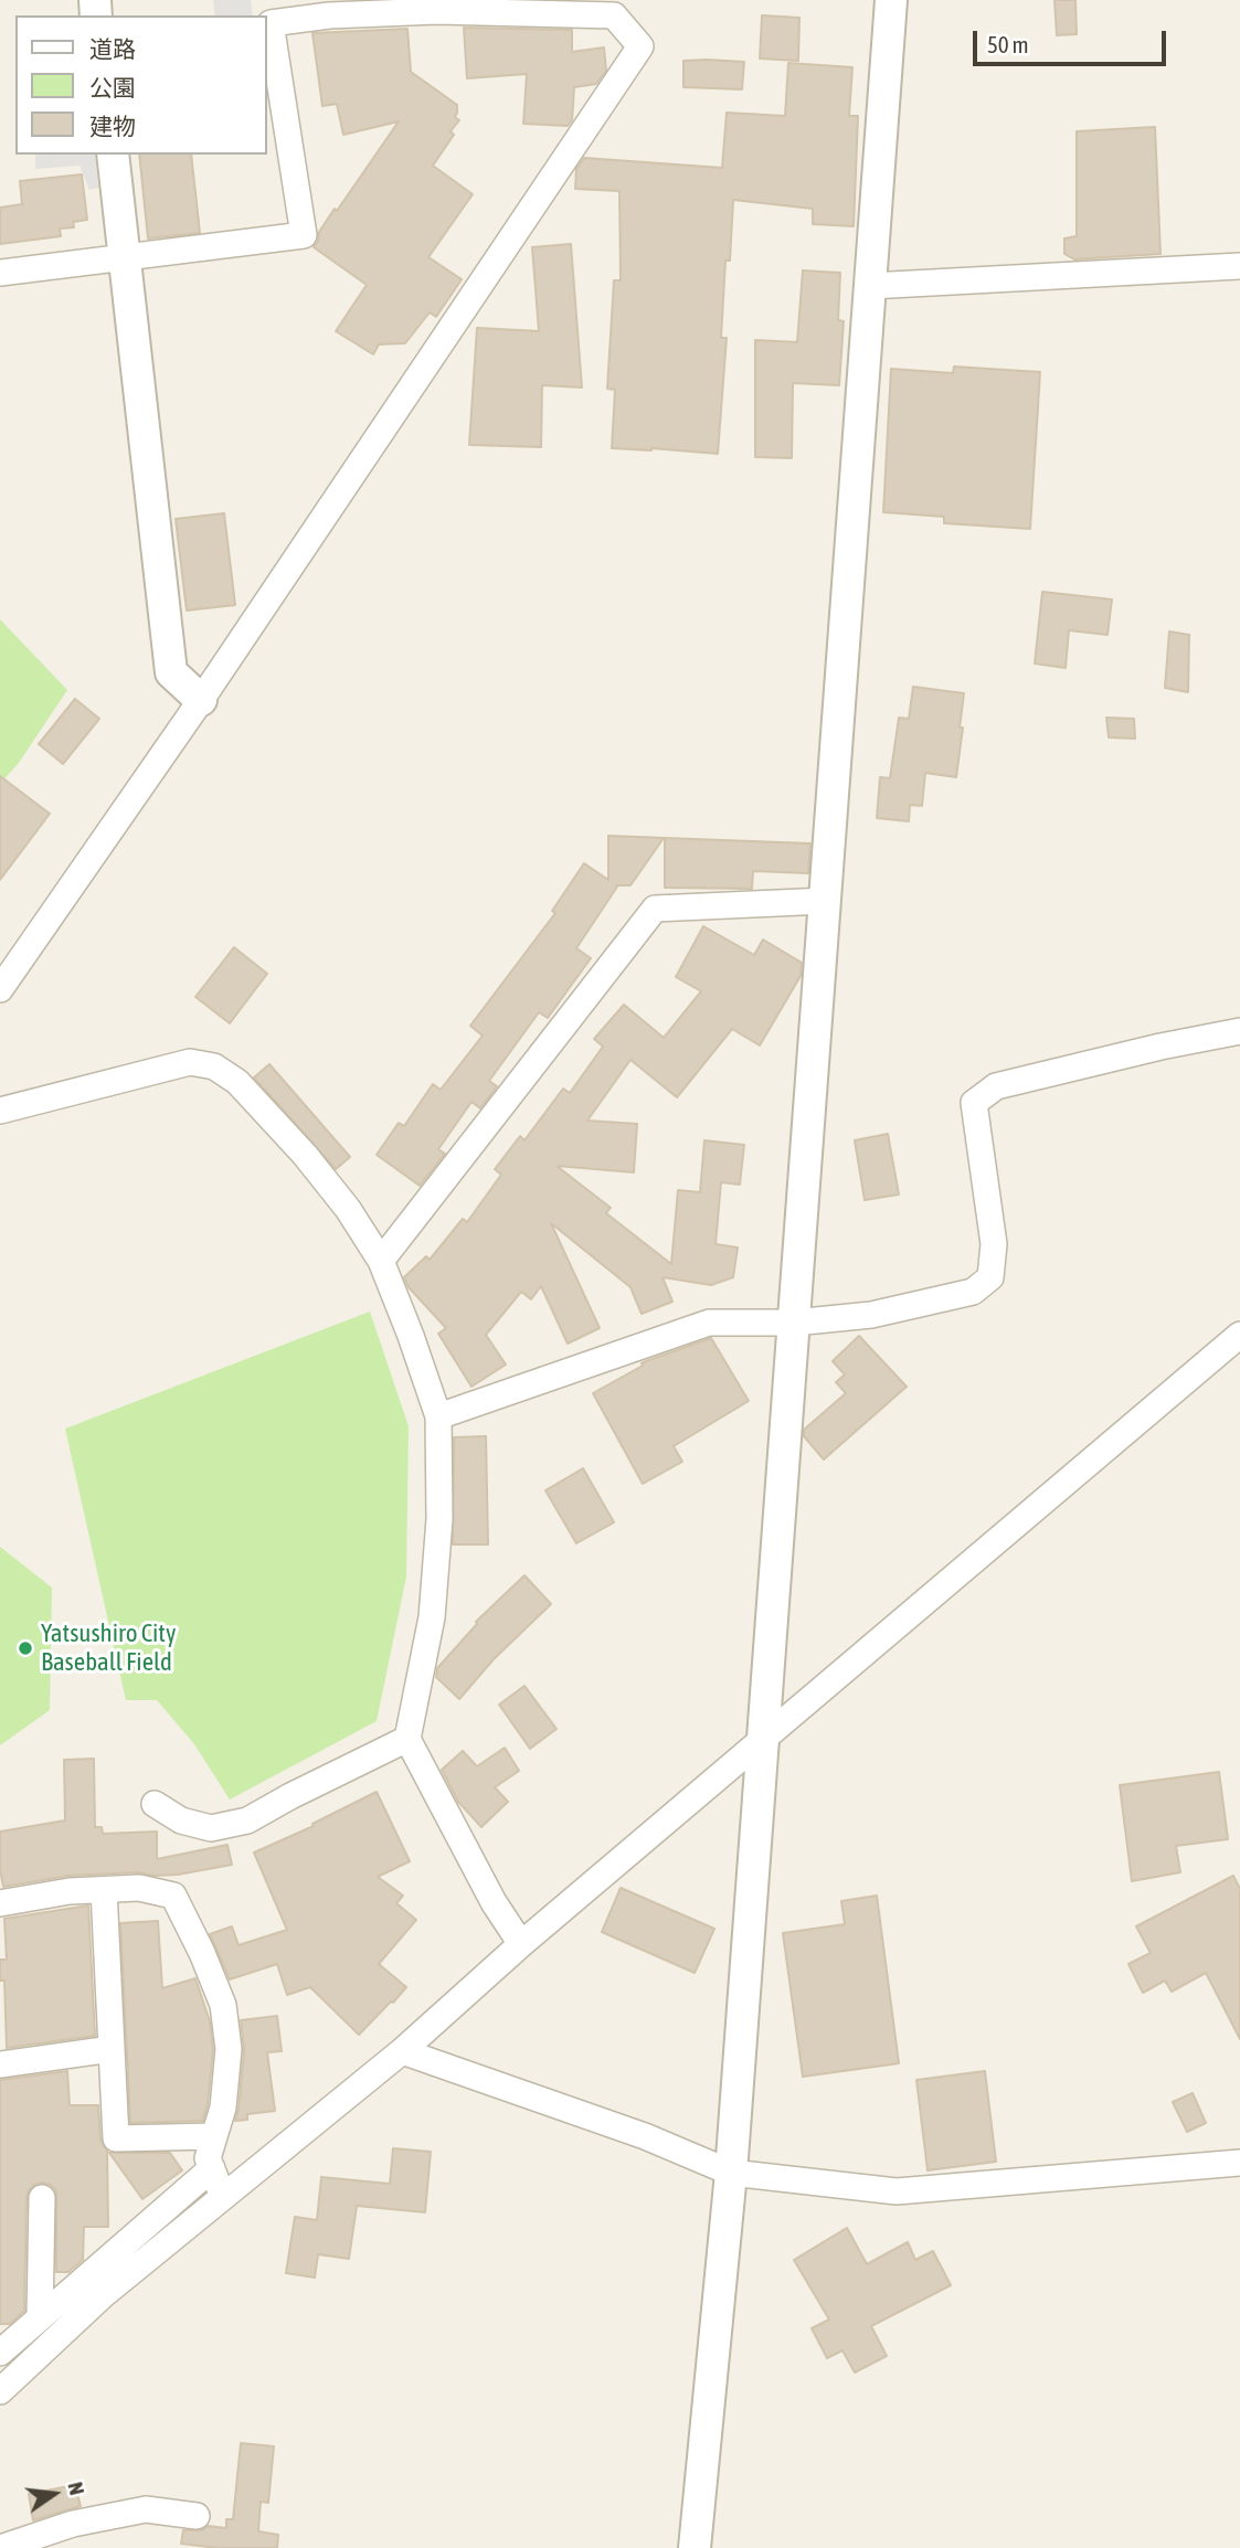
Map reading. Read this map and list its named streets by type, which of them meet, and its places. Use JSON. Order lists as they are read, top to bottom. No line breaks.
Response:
{"places":["Yatsushiro City Baseball Field"],"legend":["道路","公園","建物"],"scale_bar":"50 m","north":"right"}
